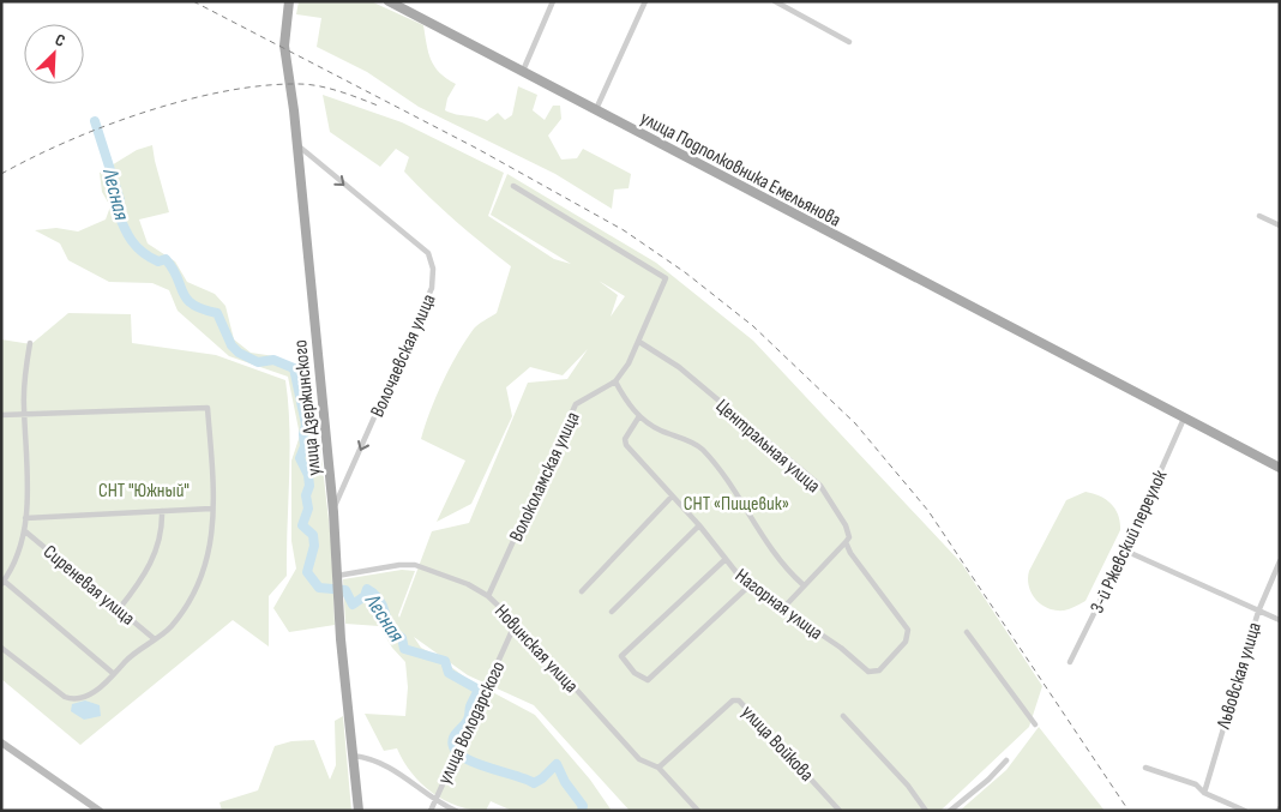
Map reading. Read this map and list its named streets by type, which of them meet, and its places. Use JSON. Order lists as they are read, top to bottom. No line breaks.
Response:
{"streets":{"main road":["улица Подполковника Емельянова","улица Дзержинского"],"street":["Волочаевская улица","Центральная улица","Волоколамская улица","3-й Ржевский переулок","Сиреневая улица","Нагорная улица","Новинская улица","Львовская улица","улица Володарского","улица Войкова"]},"crossings":[["улица Подполковника Емельянова","3-й Ржевский переулок"],["Волочаевская улица","улица Дзержинского"],["улица Дзержинского","Новинская улица"],["Центральная улица","Волоколамская улица"],["Центральная улица","Нагорная улица"],["Волоколамская улица","Новинская улица"],["Новинская улица","улица Володарского"],["Новинская улица","улица Войкова"]],"one_way":["Волочаевская улица"],"water":["Лесная"],"parks":["СНТ \"Южный\"","СНТ «Пищевик»"],"north":"top right"}
